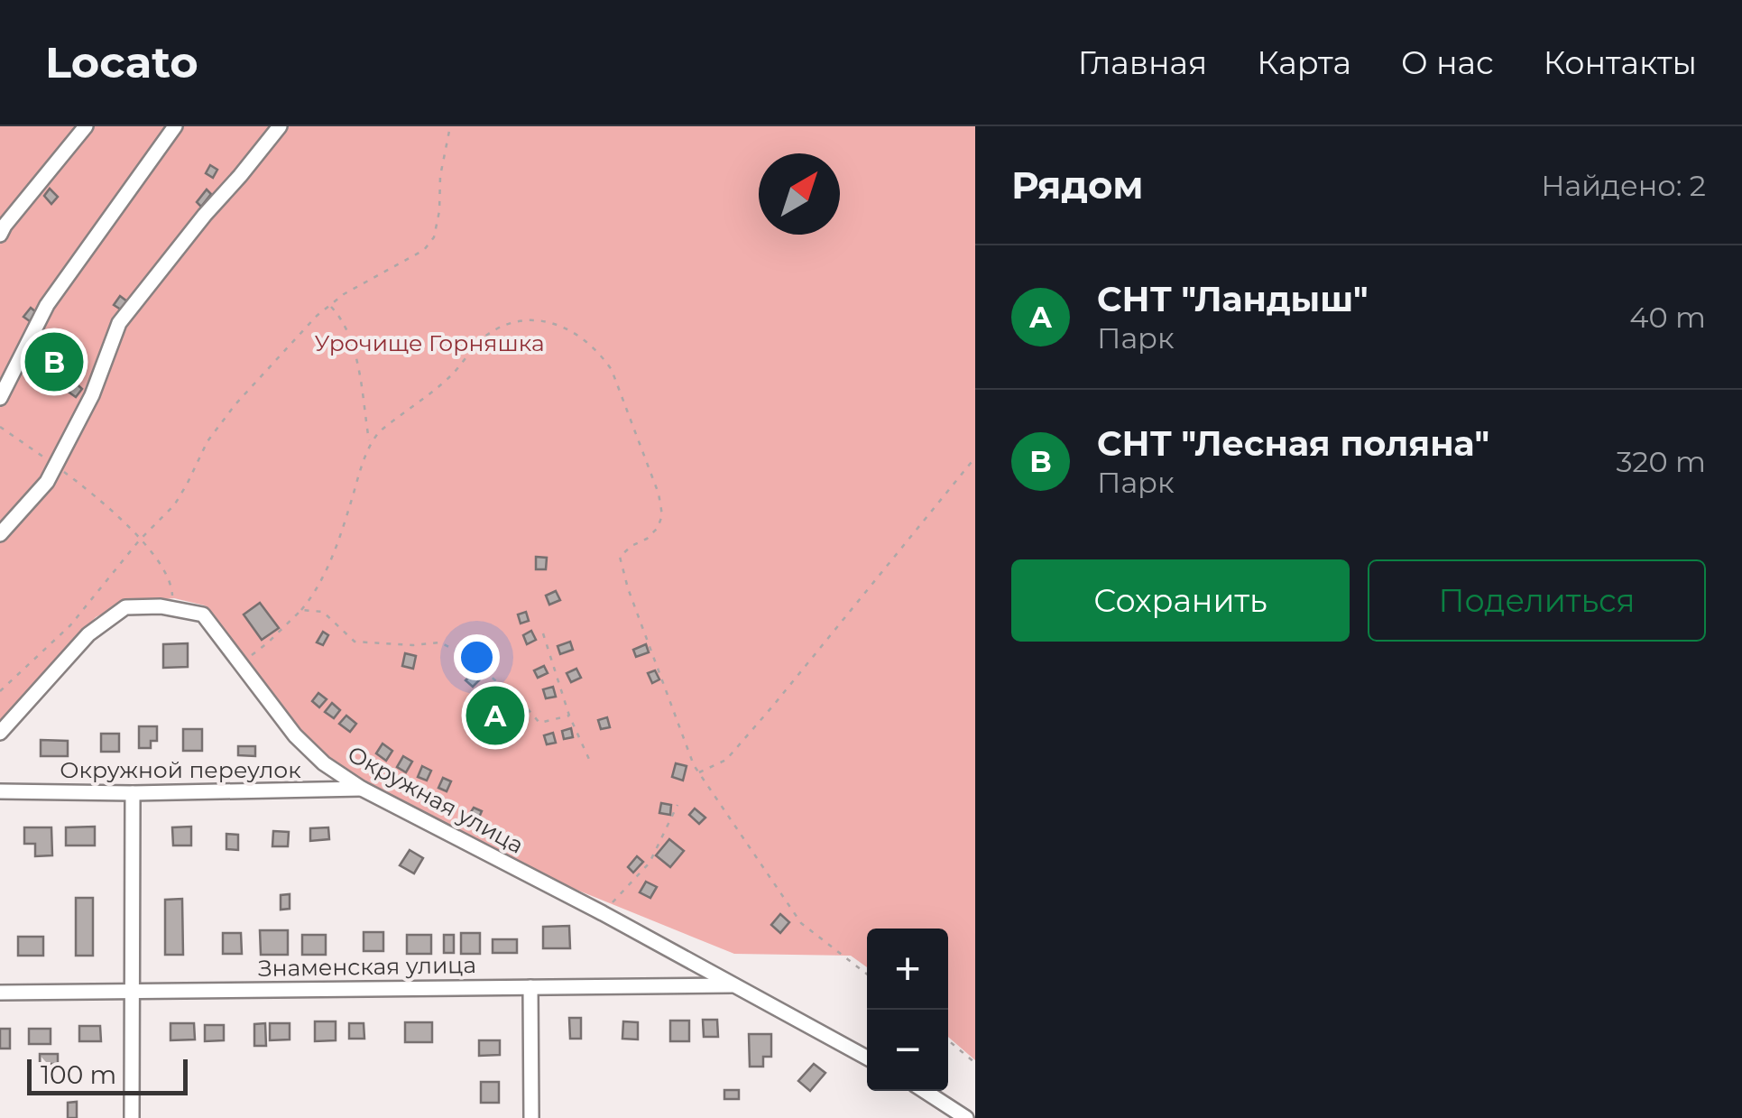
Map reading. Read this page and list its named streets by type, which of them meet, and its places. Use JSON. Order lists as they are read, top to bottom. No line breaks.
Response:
{"streets":{"street":["Окружной переулок","Окружная улица","Знаменская улица"]},"crossings":[["Окружной переулок","Окружная улица"],["Окружная улица","Знаменская улица"]],"parks":["Урочище Горняшка"],"scale_bar":"100 m","north":"top right","page":{"header":"Locato","nav":["Главная","Карта","О нас","Контакты"],"heading":["Рядом","Найдено: 2"],"list":[{"mark":"A","name":"СНТ \"Ландыш\"","note":"Парк","value":"40 m"},{"mark":"B","name":"СНТ \"Лесная поляна\"","note":"Парк","value":"320 m"}],"pins":["B","A"],"buttons":["Сохранить","Поделиться"],"map_buttons":["+","−"],"scale":"100 m"}}
